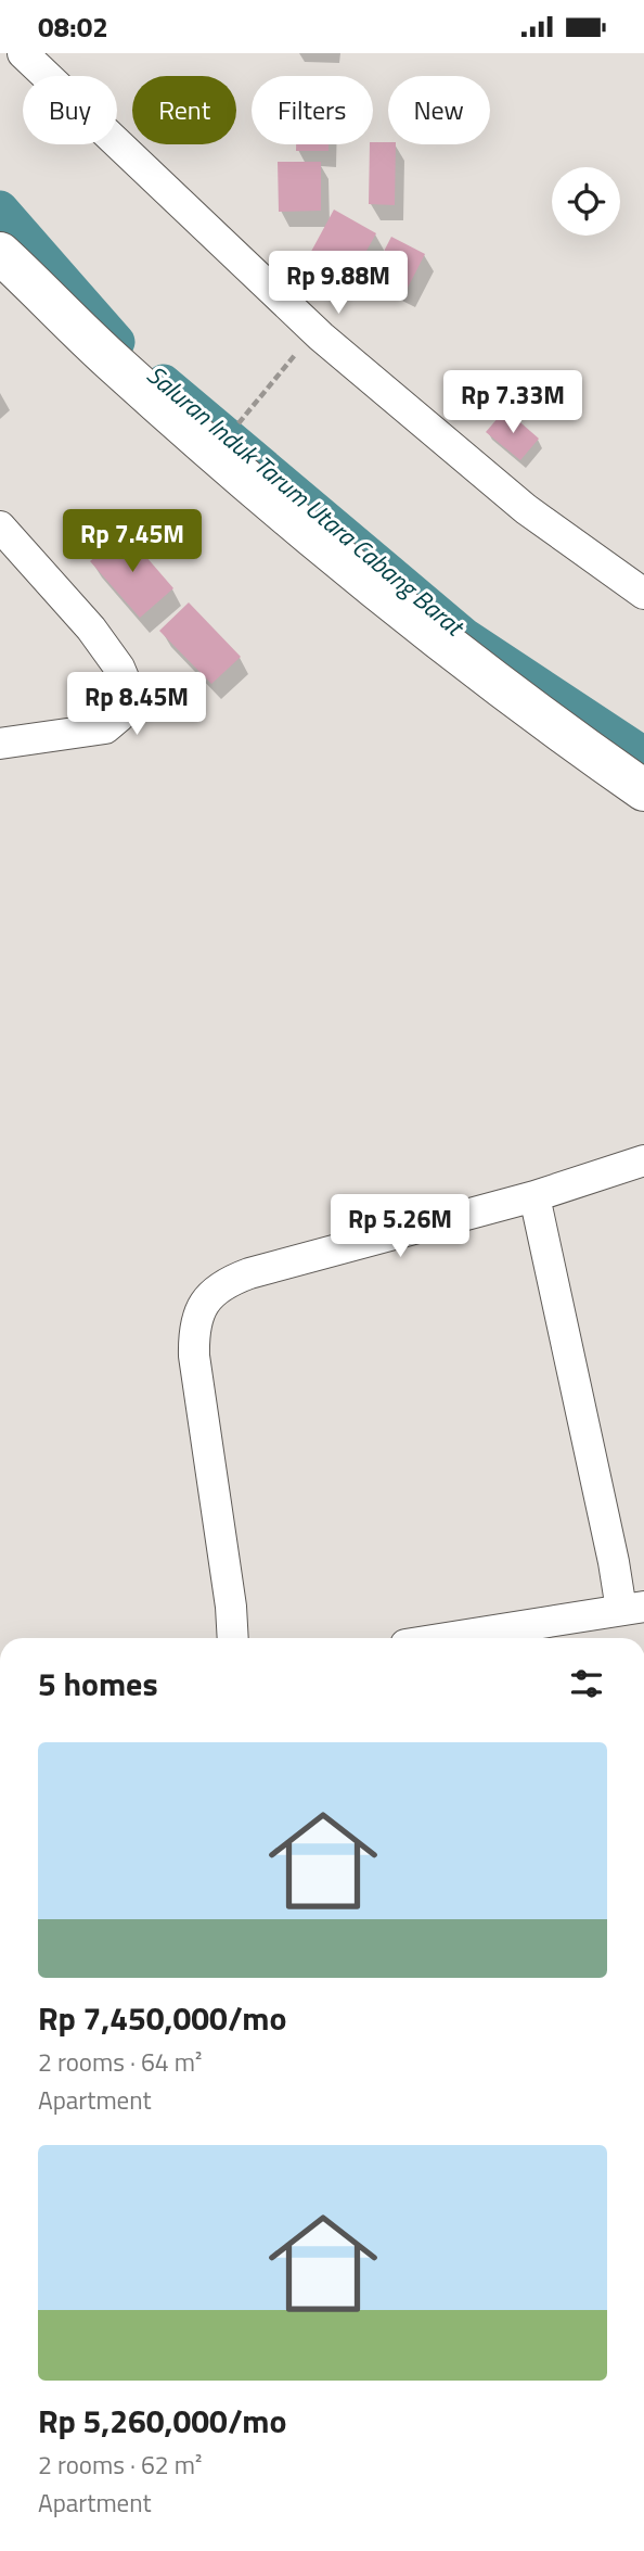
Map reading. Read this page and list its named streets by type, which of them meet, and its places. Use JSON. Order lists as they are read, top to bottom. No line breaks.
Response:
{"water":["Saluran Induk Tarum Utara Cabang Barat"],"page":{"status":"08:02","chip":["Buy","Rent","Filters","New"],"price":["Rp 9.88M","Rp 7.33M","Rp 7.45M","Rp 8.45M","Rp 5.26M"],"heading":"5 homes","list":[{"name":"Rp 7,450,000/mo","note":"2 rooms · 64 m² · Apartment"},{"name":"Rp 5,260,000/mo","note":"2 rooms · 62 m² · Apartment"}]}}
